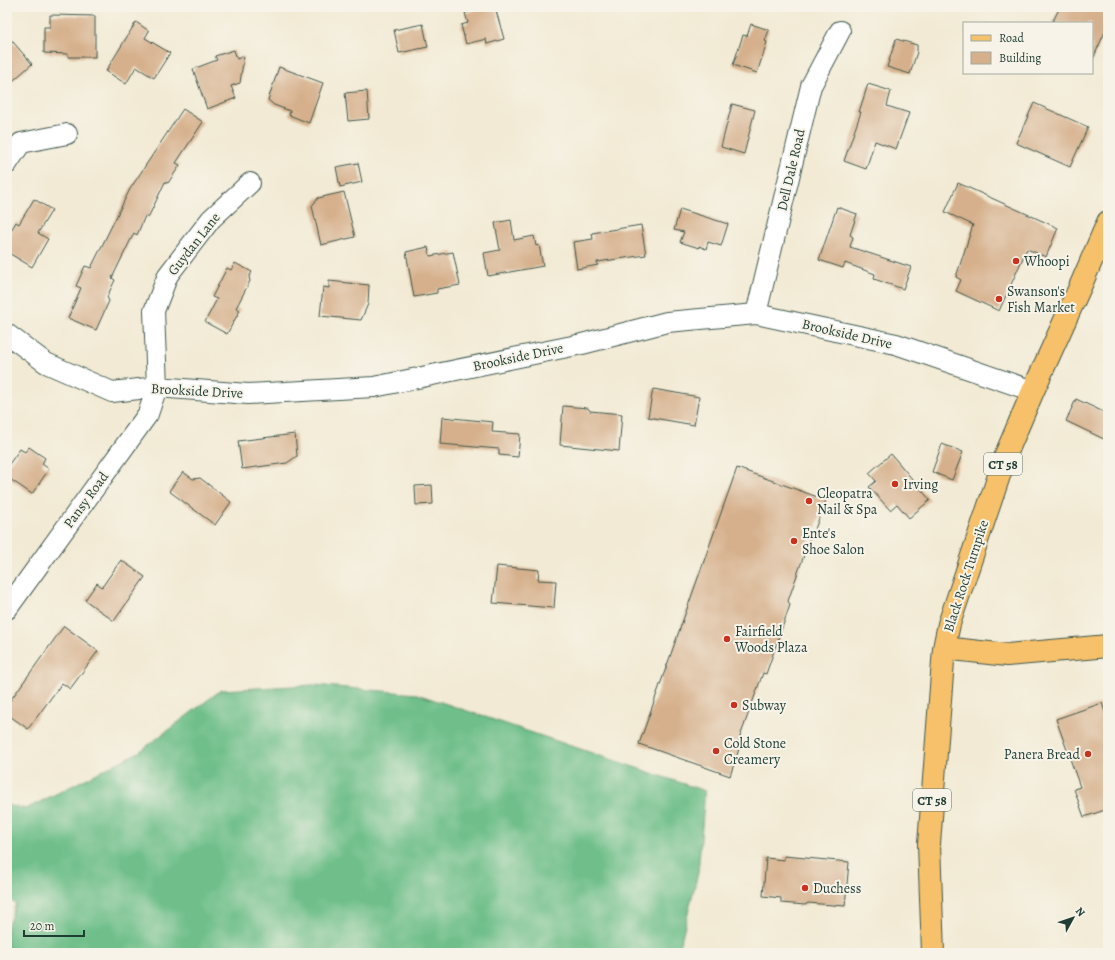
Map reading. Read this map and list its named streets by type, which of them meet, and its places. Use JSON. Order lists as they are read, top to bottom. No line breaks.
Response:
{"streets":{"main road":["CT 58","Black Rock Turnpike"],"street":["Dell Dale Road","Guydan Lane","Brookside Drive","Pansy Road"]},"crossings":[["Dell Dale Road","Brookside Drive"],["Guydan Lane","Brookside Drive"],["Guydan Lane","Pansy Road"],["Brookside Drive","Pansy Road"],["Brookside Drive","Black Rock Turnpike"]],"places":["Whoopi","Swanson's Fish Market","Irving","Cleopatra Nail & Spa","Ente's Shoe Salon","Fairfield Woods Plaza","Subway","Cold Stone Creamery","Panera Bread","Duchess"],"legend":["Road","Building"],"scale_bar":"20 m","north":"top right"}
